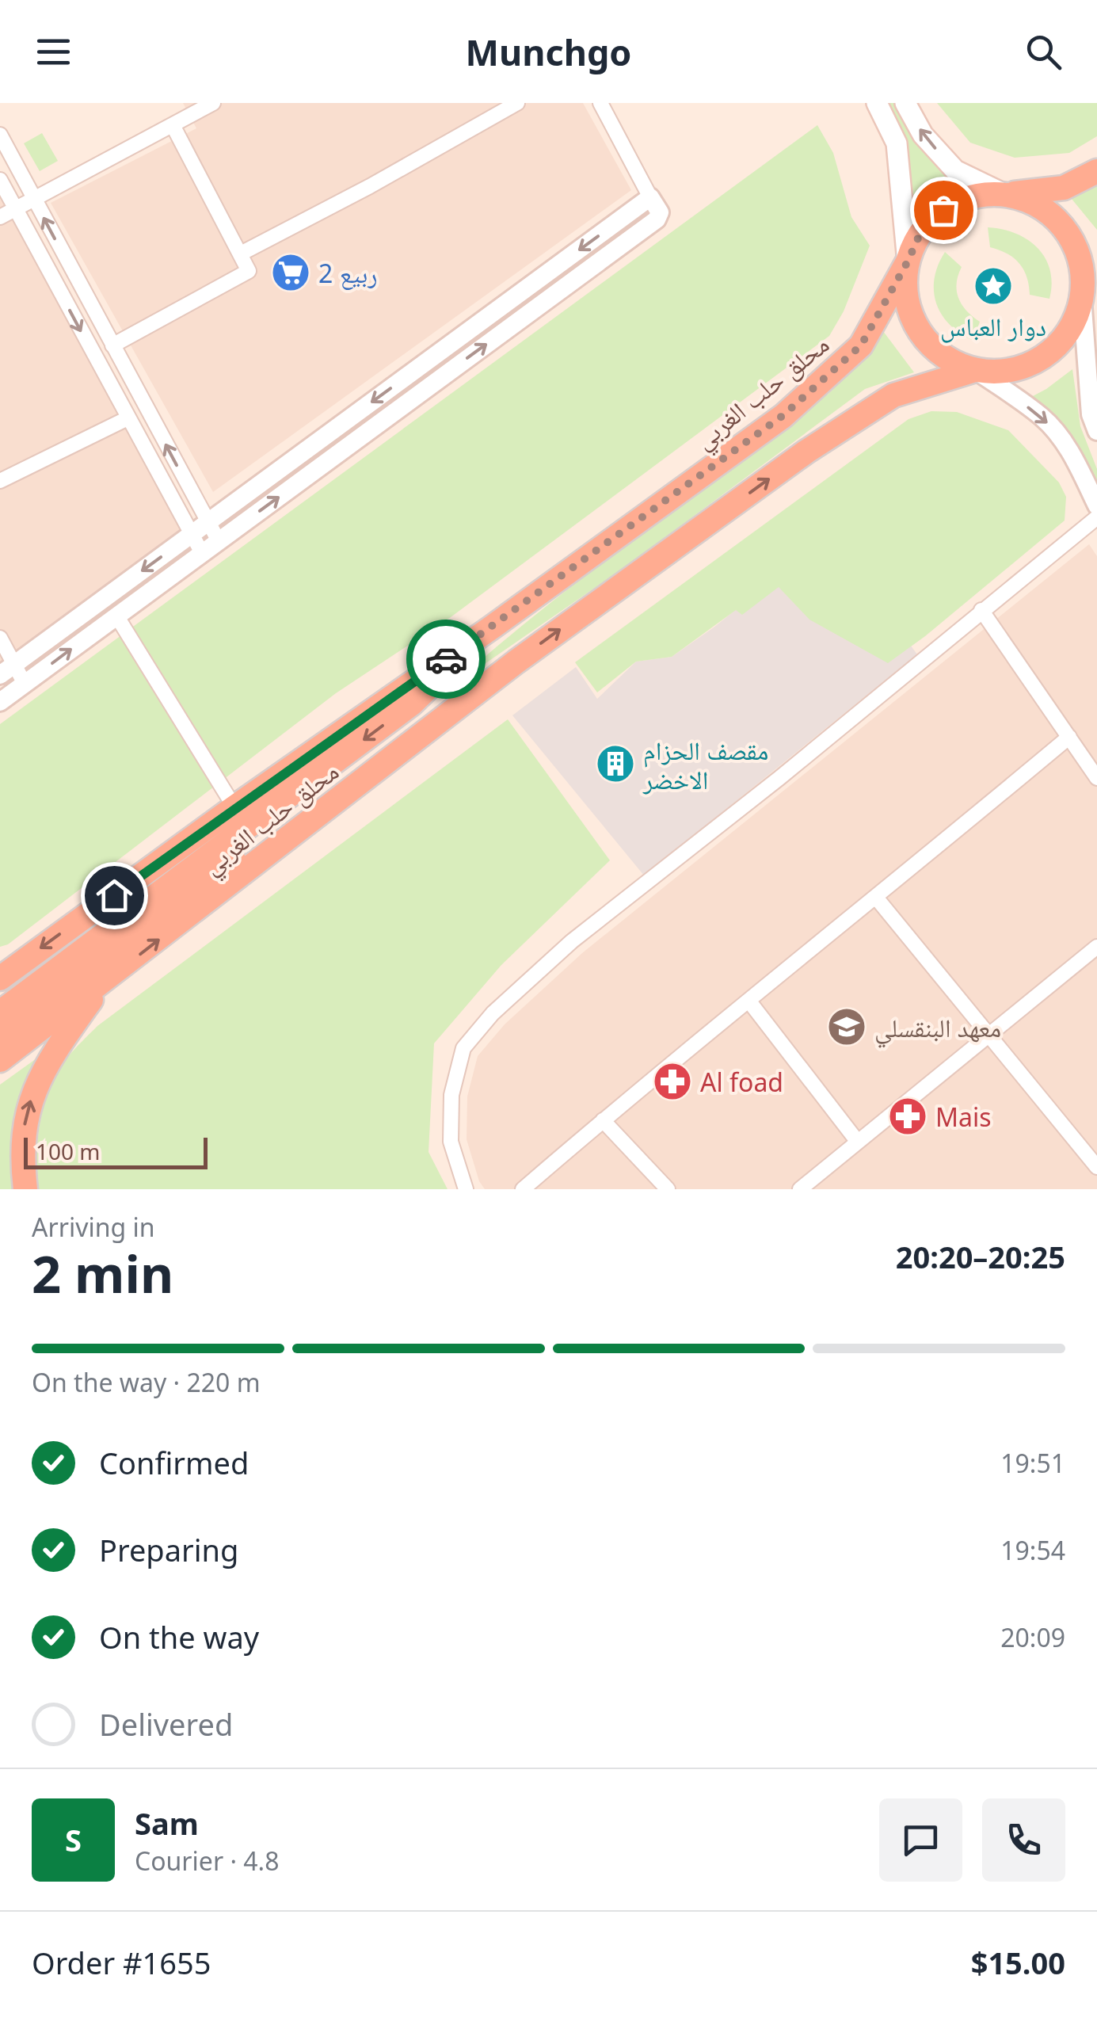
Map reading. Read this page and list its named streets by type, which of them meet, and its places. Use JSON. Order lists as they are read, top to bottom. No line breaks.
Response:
{"streets":{"highway":["محلق حلب الغربي"]},"places":{"supermarket":["ربيع 2"],"place":["دوار العباس"],"building":["مقصف الحزام الاخضر"],"school or university":["معهد البنقسلي"],"pharmacy":["Al foad","Mais"]},"scale_bar":"100 m","page":{"header":"Munchgo","scale":"100 m","heading":["2 min","Arriving in","20:20–20:25"],"panel":["Sam","Courier · 4.8","Order #1655","$15.00"],"bar":"On the way · 220 m","list":[["Confirmed","19:51"],["Preparing","19:54"],["On the way","20:09"],"Delivered"],"round":"S"}}
